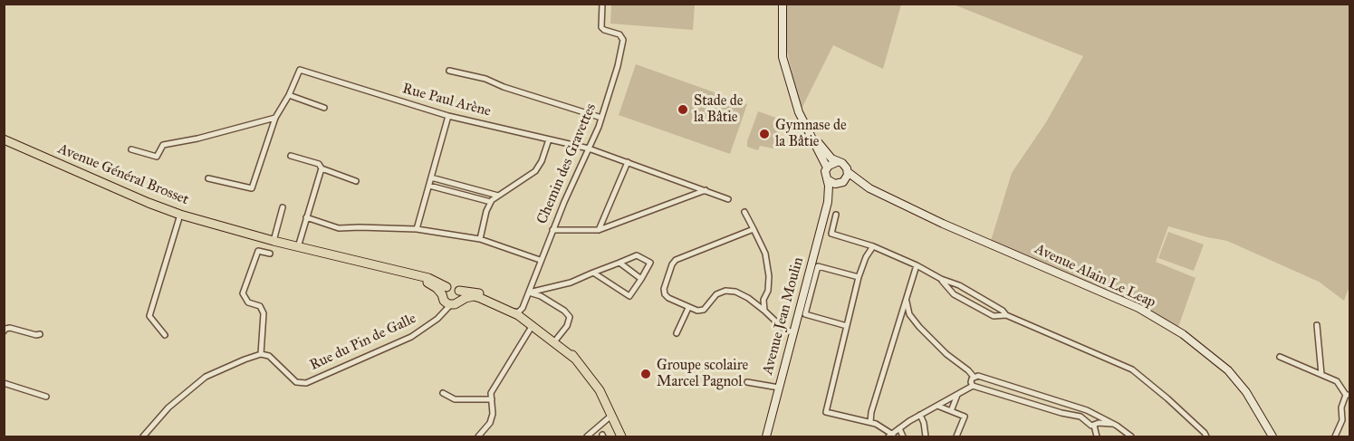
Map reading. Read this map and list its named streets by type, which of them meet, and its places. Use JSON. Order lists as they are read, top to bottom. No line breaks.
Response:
{"streets":{"main road":["Avenue Général Brosset"],"street":["Rue Paul Arène","Chemin des Gravettes","Avenue Alain Le Leap","Avenue Jean Moulin","Rue du Pin de Galle"]},"crossings":[["Rue Paul Arène","Chemin des Gravettes"],["Chemin des Gravettes","Avenue Général Brosset"],["Avenue Général Brosset","Rue du Pin de Galle"],["Avenue Alain Le Leap","Avenue Jean Moulin"]],"places":["Stade de la Bâtie","Gymnase de la Bâtie","Groupe scolaire Marcel Pagnol"]}
